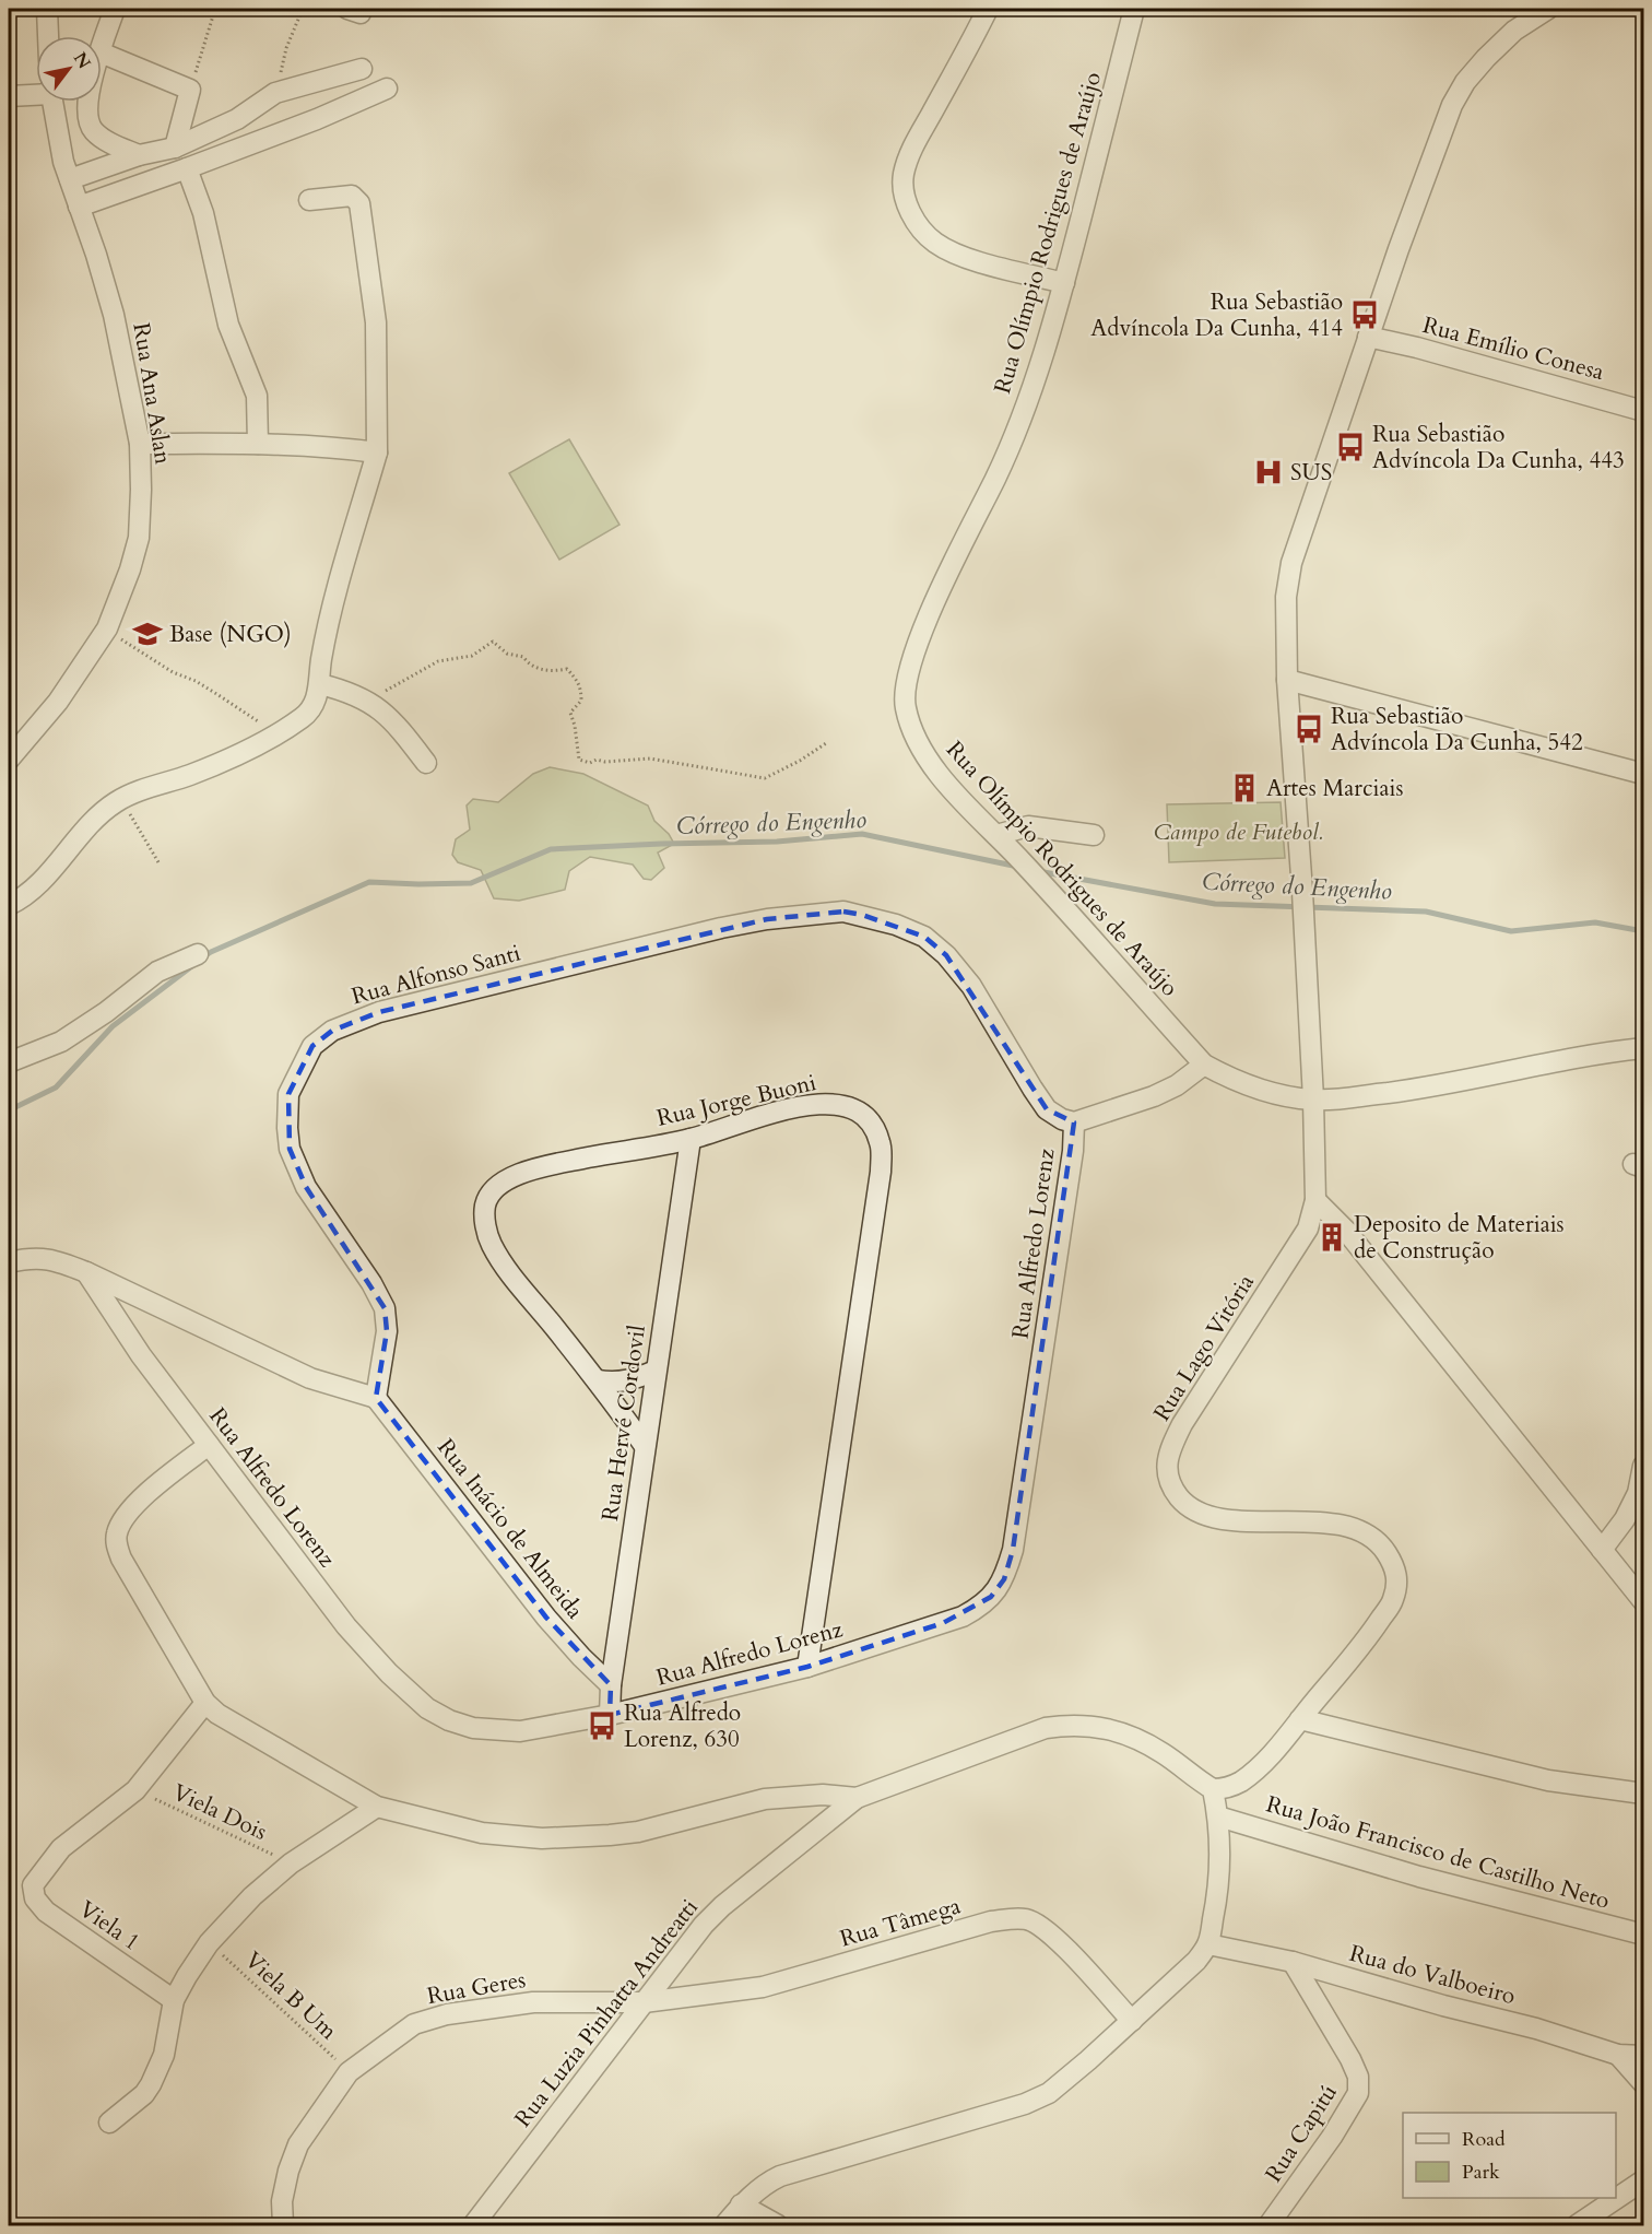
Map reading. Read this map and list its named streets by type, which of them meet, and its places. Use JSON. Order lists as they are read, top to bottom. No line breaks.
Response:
{"streets":{"street":["Rua Olímpio Rodrigues de Araújo","Rua Emílio Conesa","Rua Ana Aslan","Rua Alfonso Santi","Rua Jorge Buoni","Rua Alfredo Lorenz","Rua Lago Vitória","Rua Hervé Cordovil","Rua Inácio de Almeida","Rua João Francisco de Castilho Neto","Rua Tâmega","Viela 1","Rua do Valboeiro","Rua Geres","Rua Luzia Pinhatta Andreatti","Rua Capitú"],"path":["Viela Dois","Viela B Um"]},"crossings":[["Rua Olímpio Rodrigues de Araújo","Rua Lago Vitória"],["Rua Emílio Conesa","Rua Lago Vitória"],["Rua Alfonso Santi","Rua Alfredo Lorenz"],["Rua Alfonso Santi","Rua Inácio de Almeida"],["Rua Jorge Buoni","Rua Alfredo Lorenz"],["Rua Jorge Buoni","Rua Hervé Cordovil"],["Rua Alfredo Lorenz","Rua Hervé Cordovil"],["Rua Hervé Cordovil","Rua Inácio de Almeida"],["Viela Dois","Viela 1"],["Rua Tâmega","Rua Geres"],["Rua Tâmega","Rua Luzia Pinhatta Andreatti"],["Rua do Valboeiro","Rua Capitú"],["Rua Geres","Viela B Um"],["Rua Geres","Rua Luzia Pinhatta Andreatti"]],"water":["Córrego do Engenho"],"parks":["Campo de Futebol."],"places":{"bus stop":["Rua Sebastião Advíncola Da Cunha, 414","Rua Sebastião Advíncola Da Cunha, 443","Rua Sebastião Advíncola Da Cunha, 542","Rua Alfredo Lorenz, 630"],"hospital":["SUS"],"school or university":["Base (NGO)"],"building":["Artes Marciais","Deposito de Materiais de Construção"]},"legend":["Road","Park"],"north":"top right"}
